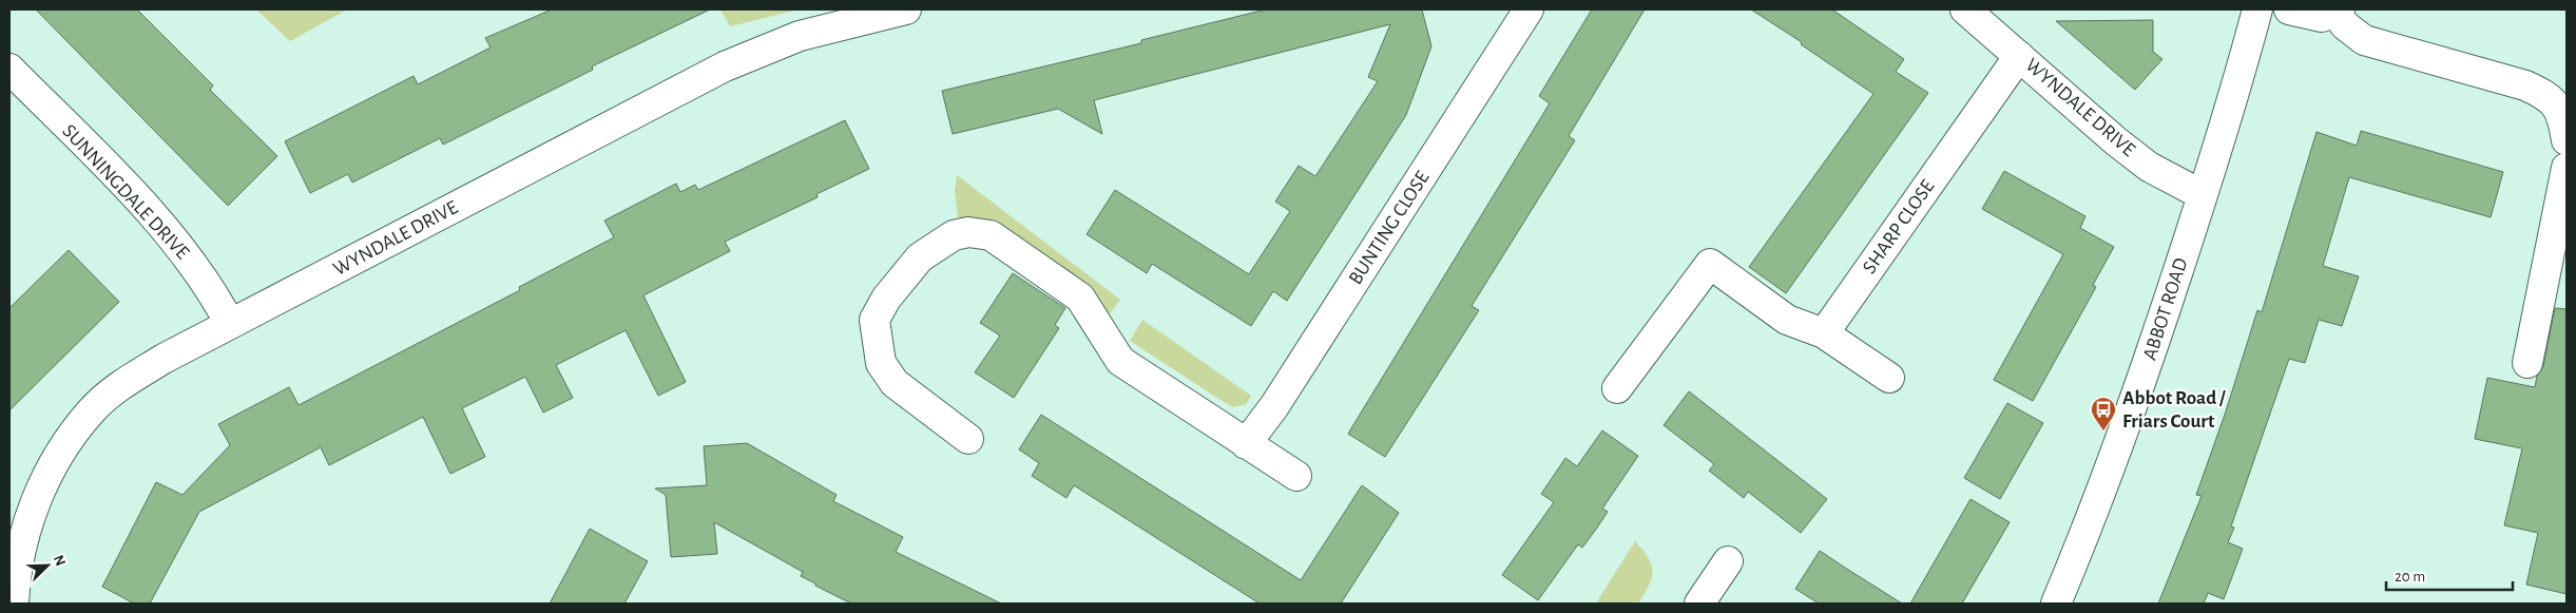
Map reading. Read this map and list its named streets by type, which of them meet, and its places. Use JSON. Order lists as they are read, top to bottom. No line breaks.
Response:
{"streets":{"street":["WYNDALE DRIVE","SUNNINGDALE DRIVE","SHARP CLOSE","BUNTING CLOSE","ABBOT ROAD"]},"crossings":[["WYNDALE DRIVE","SUNNINGDALE DRIVE"],["WYNDALE DRIVE","SHARP CLOSE"],["WYNDALE DRIVE","ABBOT ROAD"]],"places":{"bus stop":["Abbot Road / Friars Court"]},"scale_bar":"20 m","north":"top right"}
